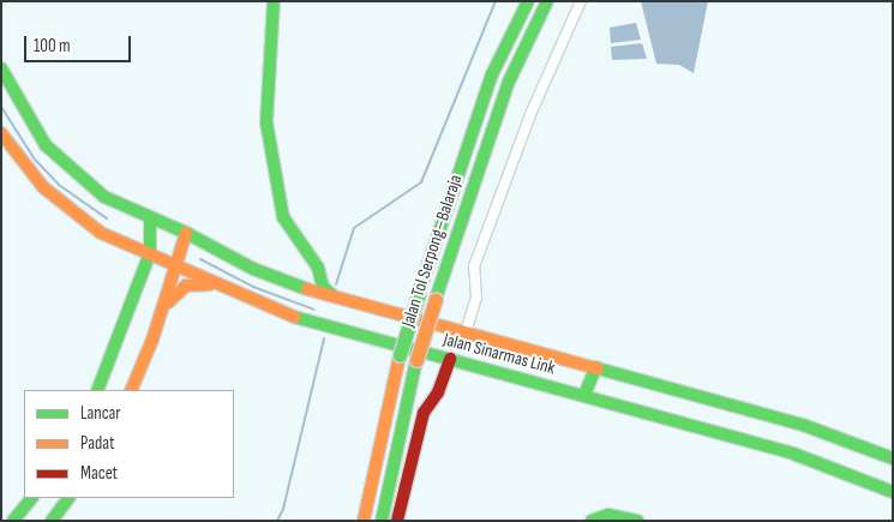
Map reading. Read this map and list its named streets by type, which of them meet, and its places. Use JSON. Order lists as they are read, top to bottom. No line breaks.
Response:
{"streets":{"main road":["Jalan Tol Serpong–Balaraja","Jalan Sinarmas Link"]},"legend":["Lancar","Padat","Macet"],"scale_bar":"100 m"}
